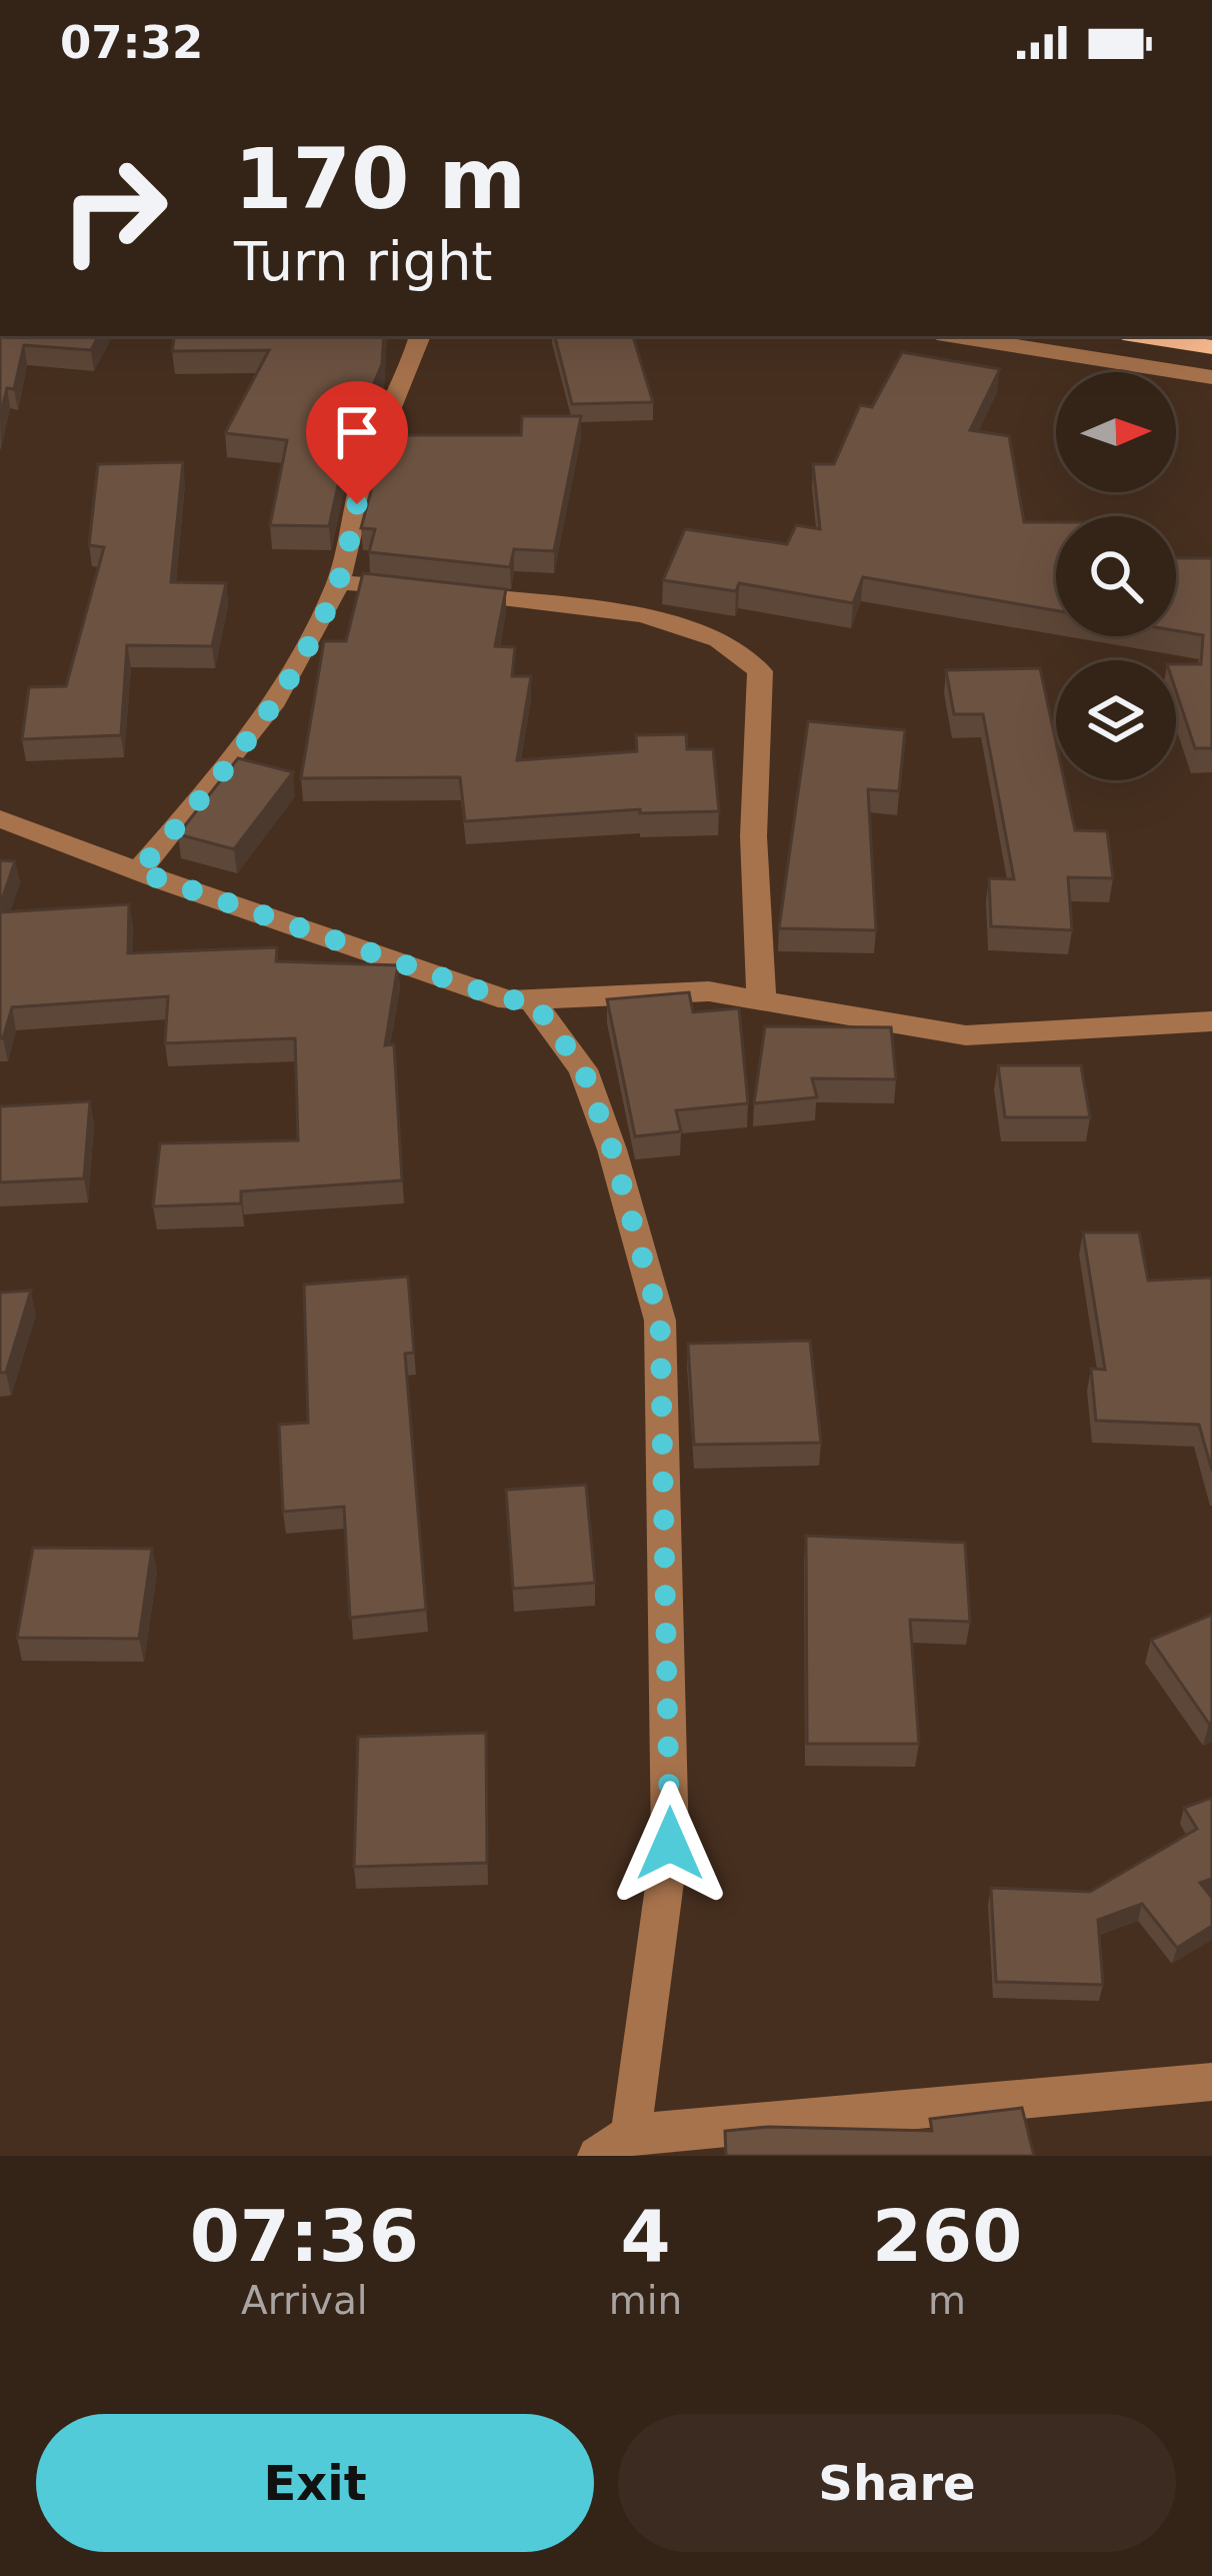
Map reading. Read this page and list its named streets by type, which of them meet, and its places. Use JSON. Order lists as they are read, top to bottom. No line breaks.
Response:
{"north":"right","page":{"status":"07:32","turn":["170 m","Turn right"],"eta":["07:36","Arrival","4","min","260","m"],"buttons":["Exit","Share"]}}
